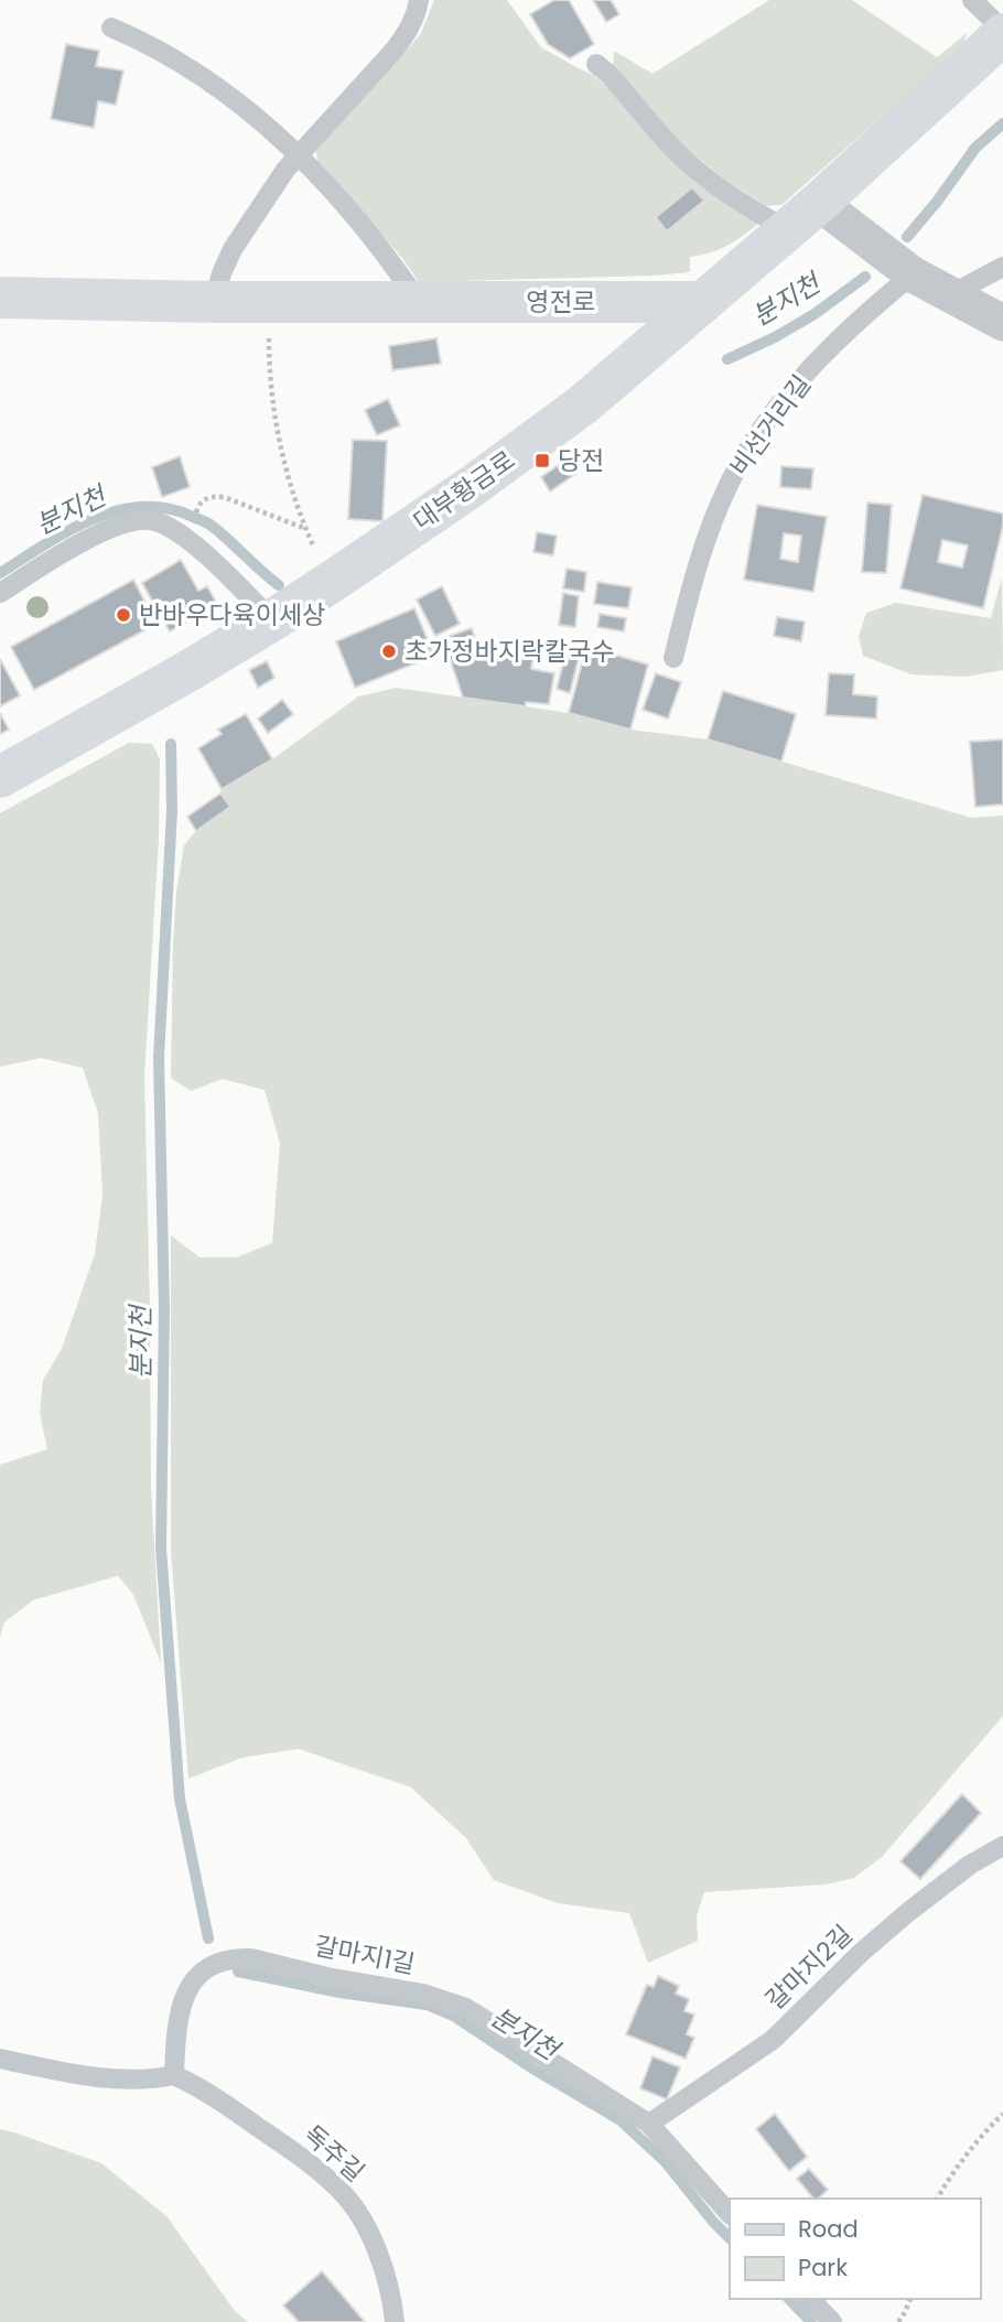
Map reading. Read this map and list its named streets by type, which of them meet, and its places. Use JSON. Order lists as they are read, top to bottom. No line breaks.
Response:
{"streets":{"main road":["영전로","대부황금로"],"lane":["비선거리길","갈마지1길","갈마지2길","독주길"]},"crossings":[["영전로","대부황금로"],["갈마지1길","갈마지2길"],["갈마지1길","독주길"]],"water":["분지천"],"places":{"transit":["당전"],"other":["반바우다육이세상","초가정바지락칼국수"]},"legend":["Road","Park"]}
